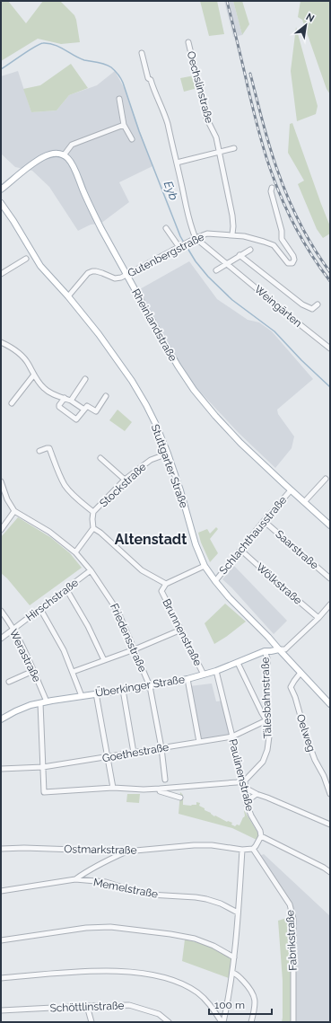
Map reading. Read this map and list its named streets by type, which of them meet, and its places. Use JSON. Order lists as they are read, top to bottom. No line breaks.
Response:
{"streets":{"main road":["Rheinlandstraße","Stuttgarter Straße","Überkinger Straße"],"street":["Oechslinstraße","Gutenbergstraße","Weingärten","Stockstraße","Schlachthausstraße","Saarstraße","Wölkstraße","Hirschstraße","Brunnenstraße","Friedensstraße","Werastraße","Tälesbahnstraße","Oelweg","Goethestraße","Paulinenstraße","Ostmarkstraße","Memelstraße","Fabrikstraße","Schöttlinstraße"]},"crossings":[["Oechslinstraße","Gutenbergstraße"],["Gutenbergstraße","Weingärten"],["Gutenbergstraße","Rheinlandstraße"],["Gutenbergstraße","Stuttgarter Straße"],["Rheinlandstraße","Schlachthausstraße"],["Stuttgarter Straße","Stockstraße"],["Stuttgarter Straße","Schlachthausstraße"],["Stuttgarter Straße","Überkinger Straße"],["Stuttgarter Straße","Oelweg"],["Stockstraße","Brunnenstraße"],["Schlachthausstraße","Saarstraße"],["Schlachthausstraße","Wölkstraße"],["Hirschstraße","Friedensstraße"],["Hirschstraße","Werastraße"],["Brunnenstraße","Überkinger Straße"],["Friedensstraße","Überkinger Straße"],["Friedensstraße","Goethestraße"],["Werastraße","Überkinger Straße"],["Werastraße","Goethestraße"],["Überkinger Straße","Tälesbahnstraße"],["Überkinger Straße","Paulinenstraße"],["Tälesbahnstraße","Goethestraße"],["Tälesbahnstraße","Paulinenstraße"],["Goethestraße","Paulinenstraße"],["Ostmarkstraße","Memelstraße"]],"districts":["Altenstadt"],"water":["Eyb"],"scale_bar":"100 m","north":"top right"}
